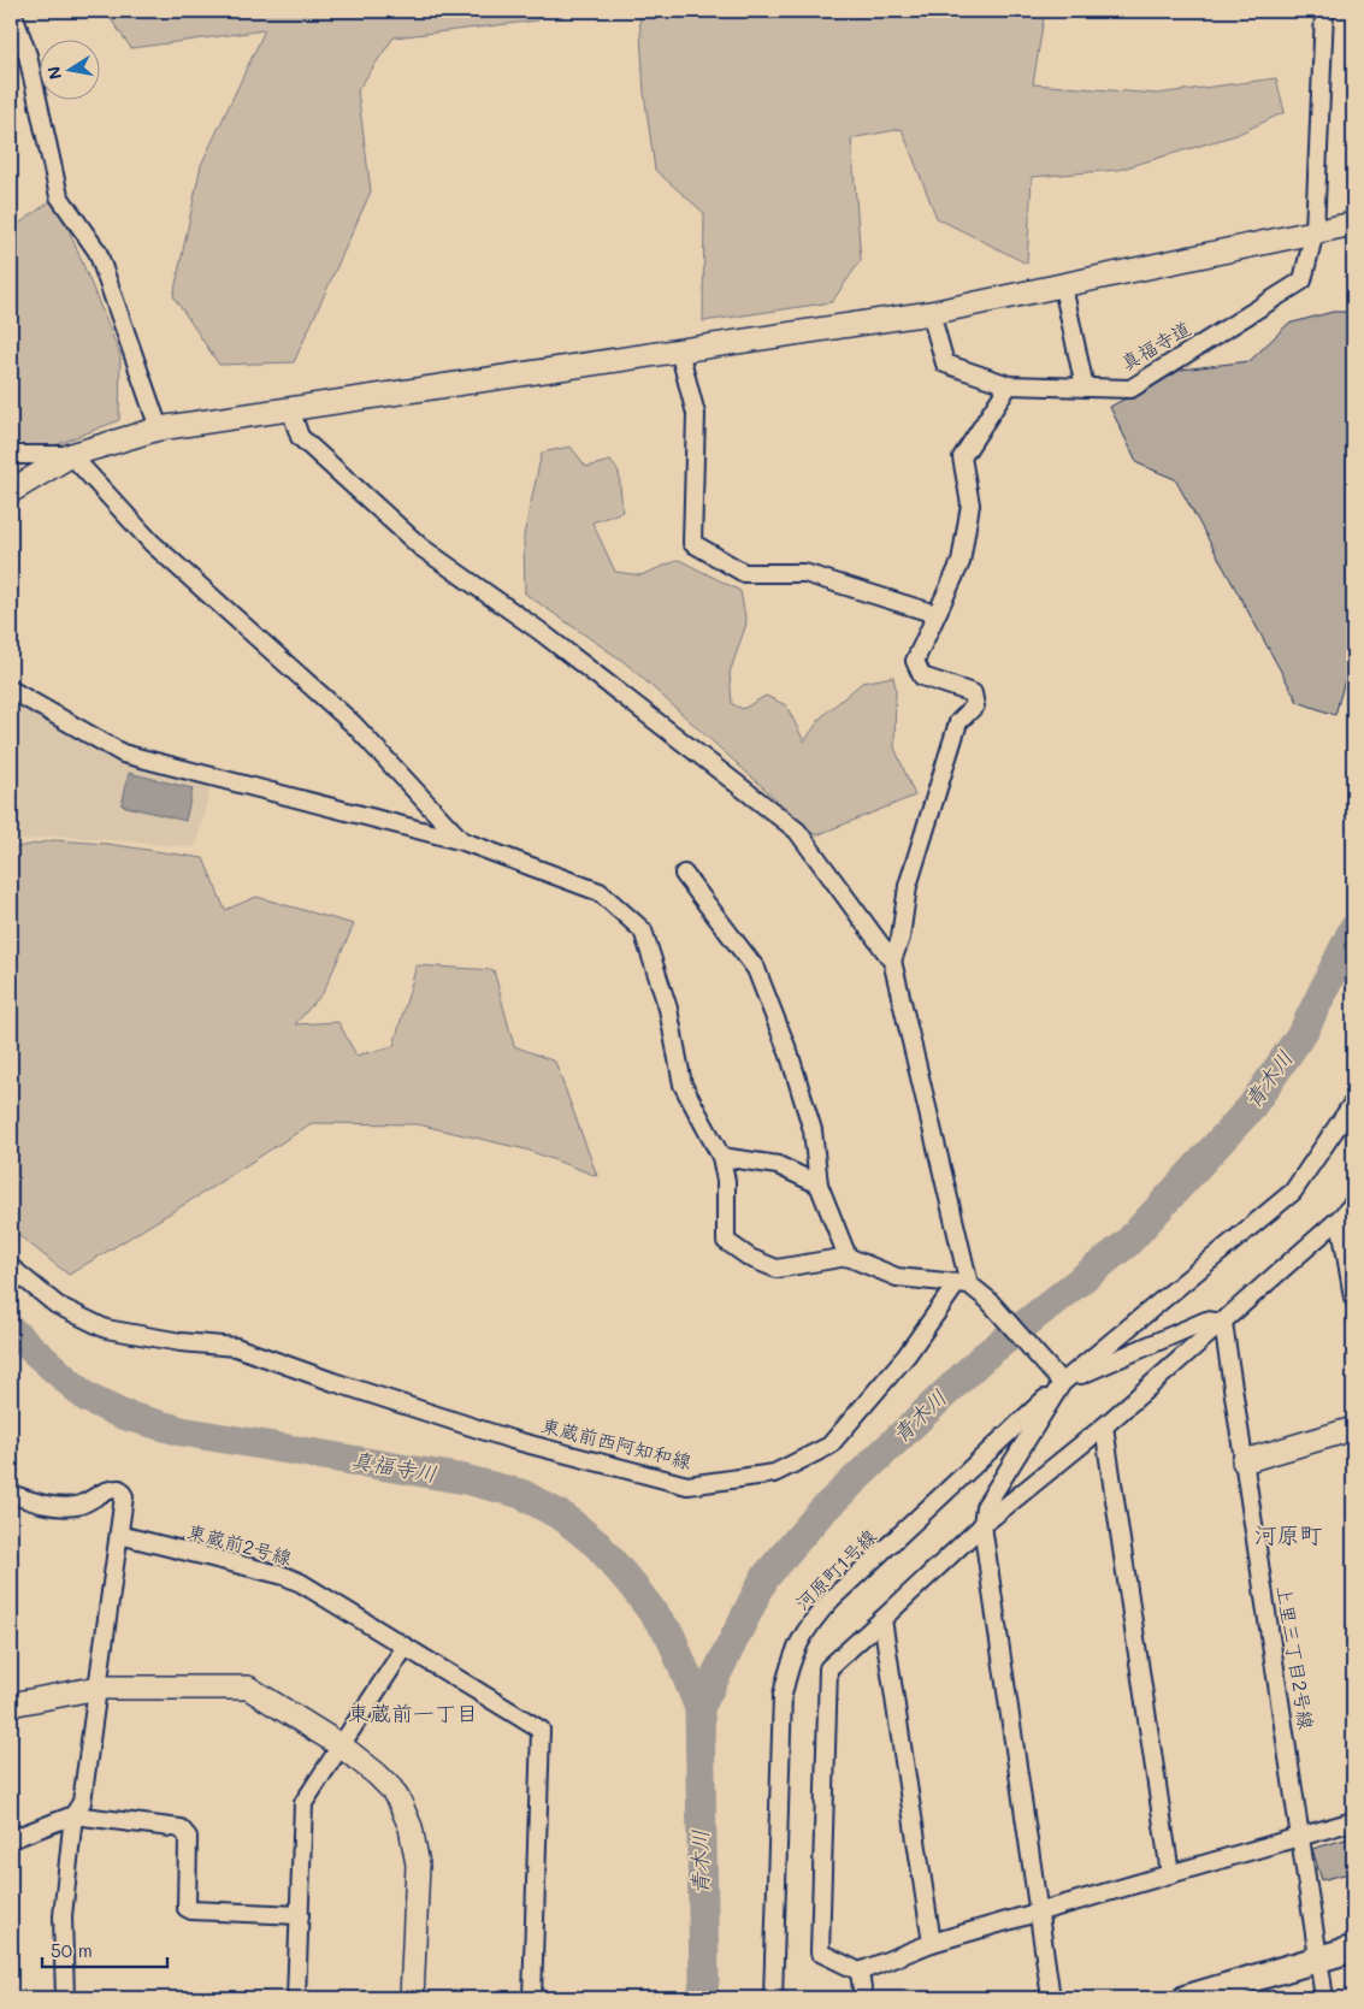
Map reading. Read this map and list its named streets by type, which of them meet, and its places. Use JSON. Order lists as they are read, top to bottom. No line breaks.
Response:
{"streets":{"street":["真福寺道","東蔵前西阿知和線","東蔵前2号線","河原町1号線","上里三丁目2号線"]},"districts":["河原町","東蔵前一丁目"],"water":["青木川","真福寺川"],"scale_bar":"50 m","north":"left"}
